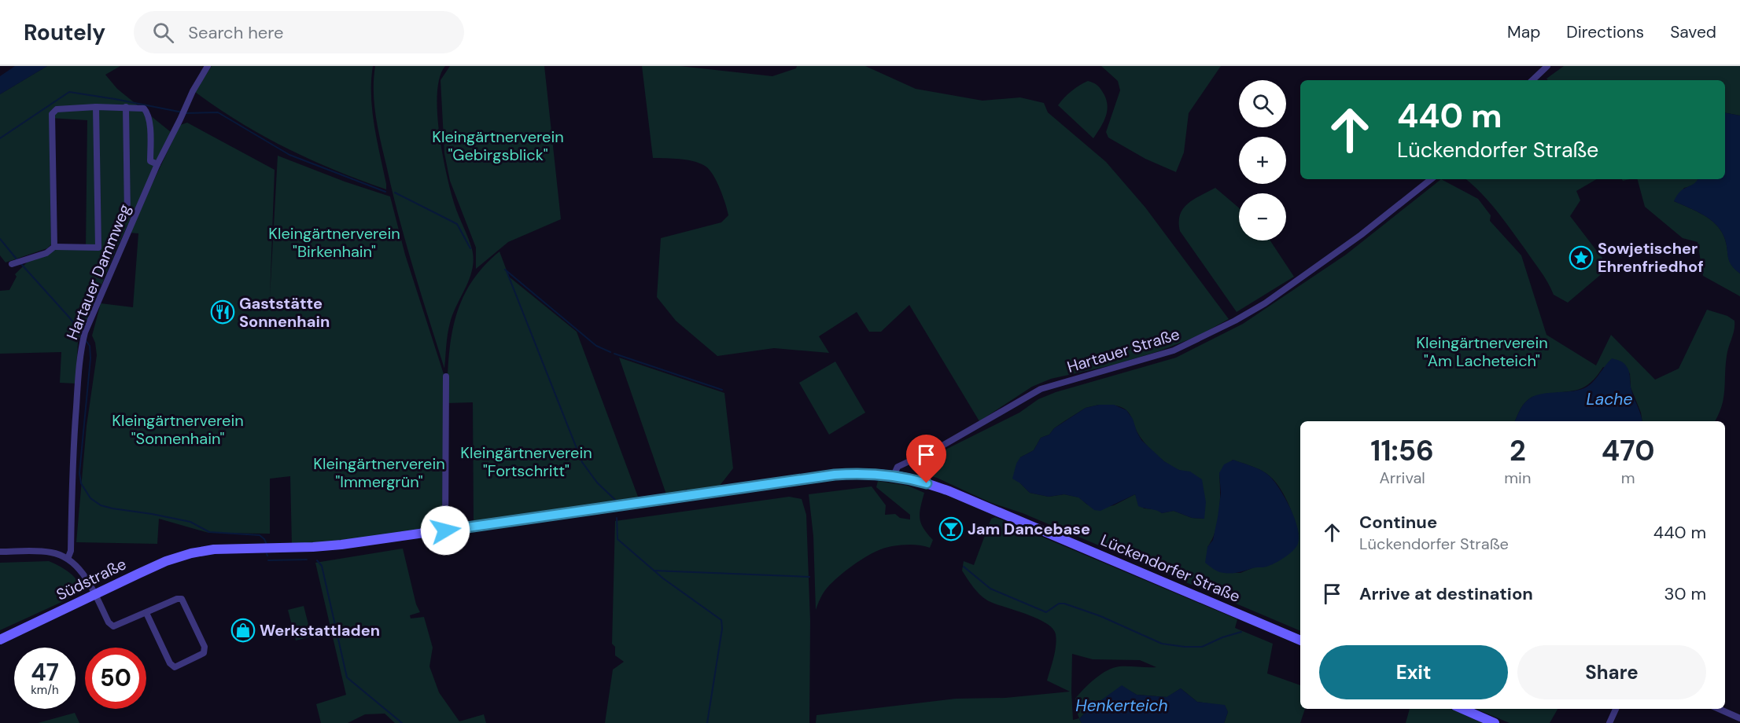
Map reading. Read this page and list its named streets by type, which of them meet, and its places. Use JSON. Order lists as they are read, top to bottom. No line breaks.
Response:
{"streets":{"main road":["Lückendorfer Straße","Südstraße"],"street":["Hartauer Dammweg","Hartauer Straße"]},"crossings":[["Hartauer Straße","Lückendorfer Straße"],["Lückendorfer Straße","Südstraße"]],"water":["Lache","Henkerteich"],"parks":["Kleingärtnerverein \"Gebirgsblick\"","Kleingärtnerverein \"Birkenhain\"","Kleingärtnerverein \"Am Lacheteich\"","Kleingärtnerverein \"Sonnenhain\"","Kleingärtnerverein \"Fortschritt\"","Kleingärtnerverein \"Immergrün\""],"places":{"place":["Sowjetischer Ehrenfriedhof"],"restaurant":["Gaststätte Sonnenhain"],"bar":["Jam Dancebase"],"shop":["Werkstattladen"]},"page":{"header":"Routely","search":"Search here","nav":["Map","Directions","Saved"],"map_buttons":["+","−"],"turn":["440 m","Lückendorfer Straße"],"eta":["11:56","Arrival","2","min","470","m"],"list":[{"name":"Continue","note":"Lückendorfer Straße","value":"440 m"},{"name":"Arrive at destination","value":"30 m"}],"buttons":["Exit","Share"],"speed":"47 km/h","limit":"50"}}
